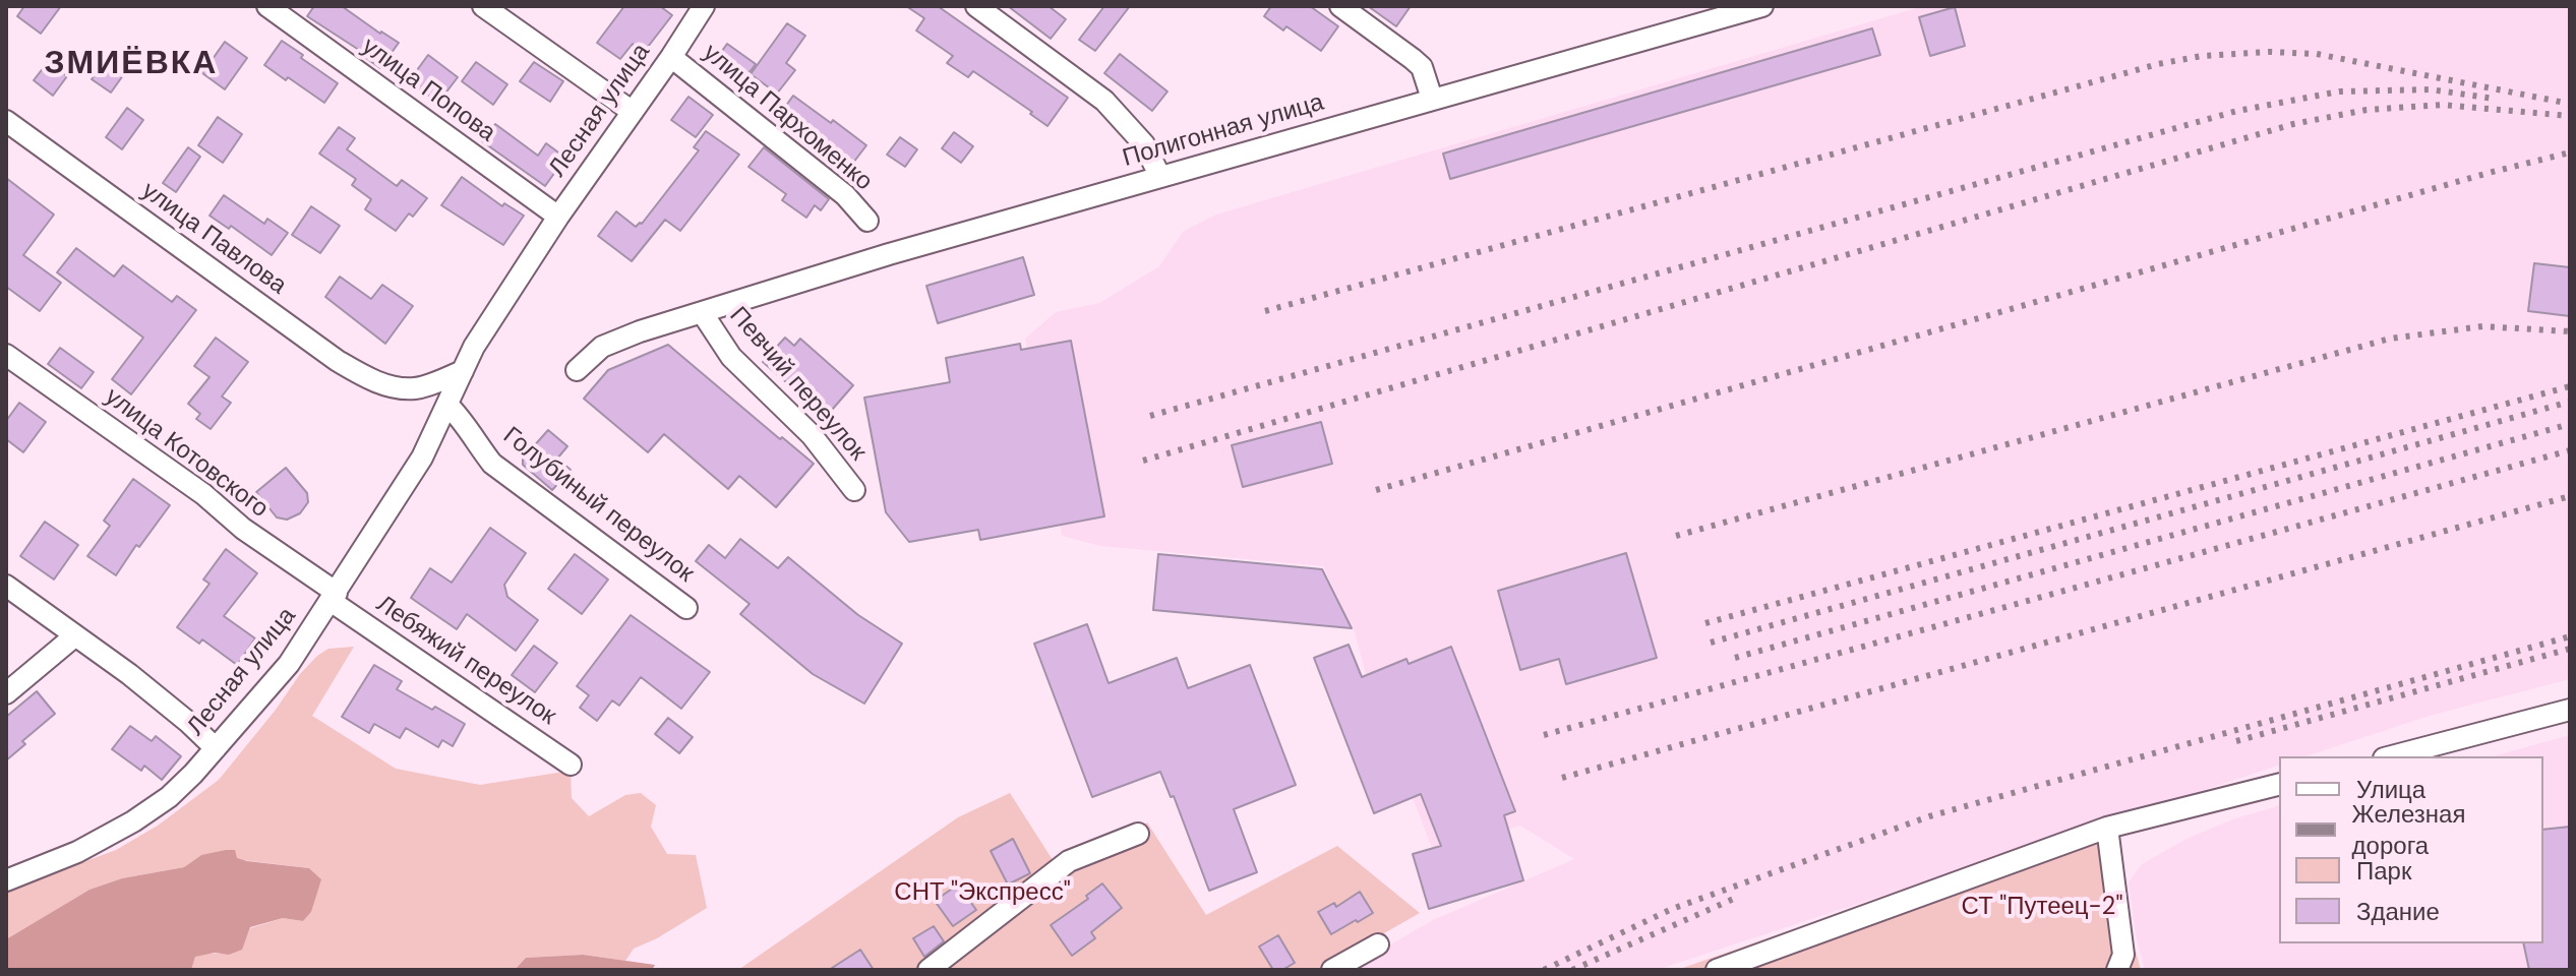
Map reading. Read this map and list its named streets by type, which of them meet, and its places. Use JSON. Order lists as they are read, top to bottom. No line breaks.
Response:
{"streets":{"street":["улица Попова","Лесная улица","улица Пархоменко","Полигонная улица","улица Павлова","Певчий переулок","улица Котовского","Голубиный переулок","Лебяжий переулок"]},"crossings":[["улица Попова","Лесная улица"],["Лесная улица","улица Пархоменко"],["Лесная улица","улица Павлова"],["Лесная улица","улица Котовского"],["Лесная улица","Голубиный переулок"],["Лесная улица","Лебяжий переулок"],["Полигонная улица","Певчий переулок"],["улица Котовского","Лебяжий переулок"]],"districts":["ЗМИЁВКА"],"parks":["СНТ \"Экспресс\"","СТ \"Путеец-2\""],"legend":["Улица","Железная дорога","Парк","Здание"]}
